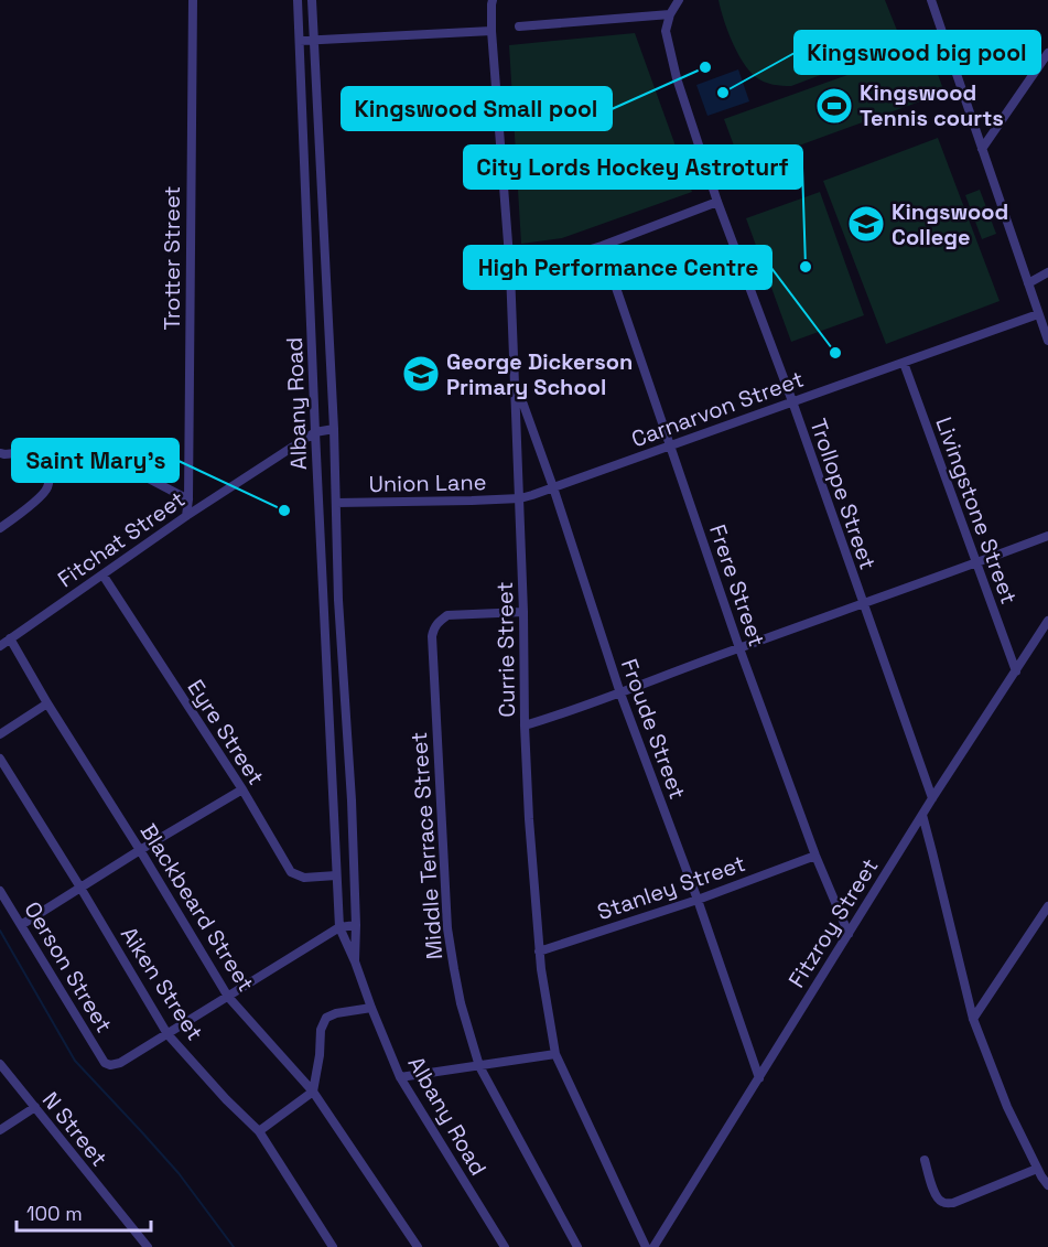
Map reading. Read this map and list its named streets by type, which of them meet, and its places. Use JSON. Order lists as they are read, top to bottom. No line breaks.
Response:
{"streets":{"street":["Trotter Street","Albany Road","Carnarvon Street","Union Lane","Trollope Street","Livingstone Street","Fitchat Street","Frere Street","Currie Street","Froude Street","Eyre Street","Middle Terrace Street","Stanley Street","Blackbeard Street","Fitzroy Street","Oerson Street","Aiken Street","N Street"]},"crossings":[["Trotter Street","Fitchat Street"],["Albany Road","Union Lane"],["Albany Road","Fitchat Street"],["Albany Road","Eyre Street"],["Carnarvon Street","Union Lane"],["Carnarvon Street","Trollope Street"],["Carnarvon Street","Livingstone Street"],["Carnarvon Street","Frere Street"],["Carnarvon Street","Currie Street"],["Carnarvon Street","Froude Street"],["Union Lane","Currie Street"],["Trollope Street","Fitzroy Street"],["Livingstone Street","Fitzroy Street"],["Fitchat Street","Eyre Street"],["Fitchat Street","Blackbeard Street"],["Frere Street","Stanley Street"],["Frere Street","Fitzroy Street"],["Currie Street","Froude Street"],["Currie Street","Middle Terrace Street"],["Currie Street","Stanley Street"],["Froude Street","Stanley Street"],["Froude Street","Fitzroy Street"],["Oerson Street","Aiken Street"]],"places":{"other":["Kingswood Small pool","Kingswood big pool","City Lords Hockey Astroturf","High Performance Centre","Saint Mary's"],"sports":["Kingswood Tennis courts"],"school or university":["Kingswood College","George Dickerson Primary School"]},"scale_bar":"100 m"}
